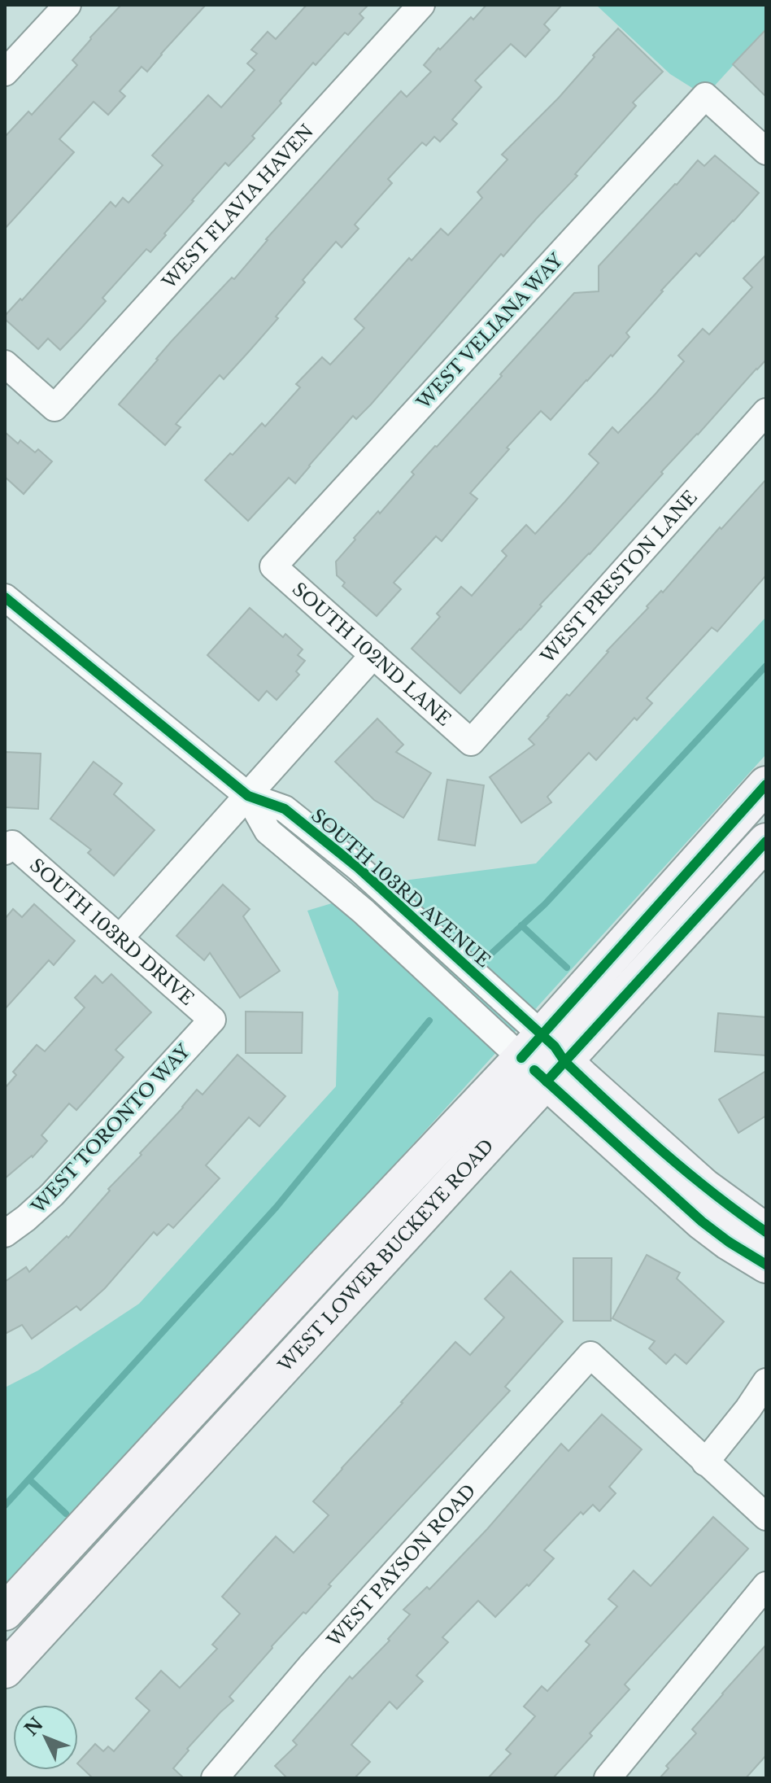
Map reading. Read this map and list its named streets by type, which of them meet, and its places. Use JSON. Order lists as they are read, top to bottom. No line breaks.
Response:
{"streets":{"main road":["WEST LOWER BUCKEYE ROAD"],"street":["WEST FLAVIA HAVEN","WEST VELIANA WAY","WEST PRESTON LANE","SOUTH 102ND LANE","SOUTH 103RD DRIVE","WEST TORONTO WAY","WEST PAYSON ROAD"],"cycle path":["SOUTH 103RD AVENUE"]},"crossings":[["WEST VELIANA WAY","SOUTH 102ND LANE"],["WEST PRESTON LANE","SOUTH 102ND LANE"],["SOUTH 103RD DRIVE","WEST TORONTO WAY"]],"north":"top left"}
